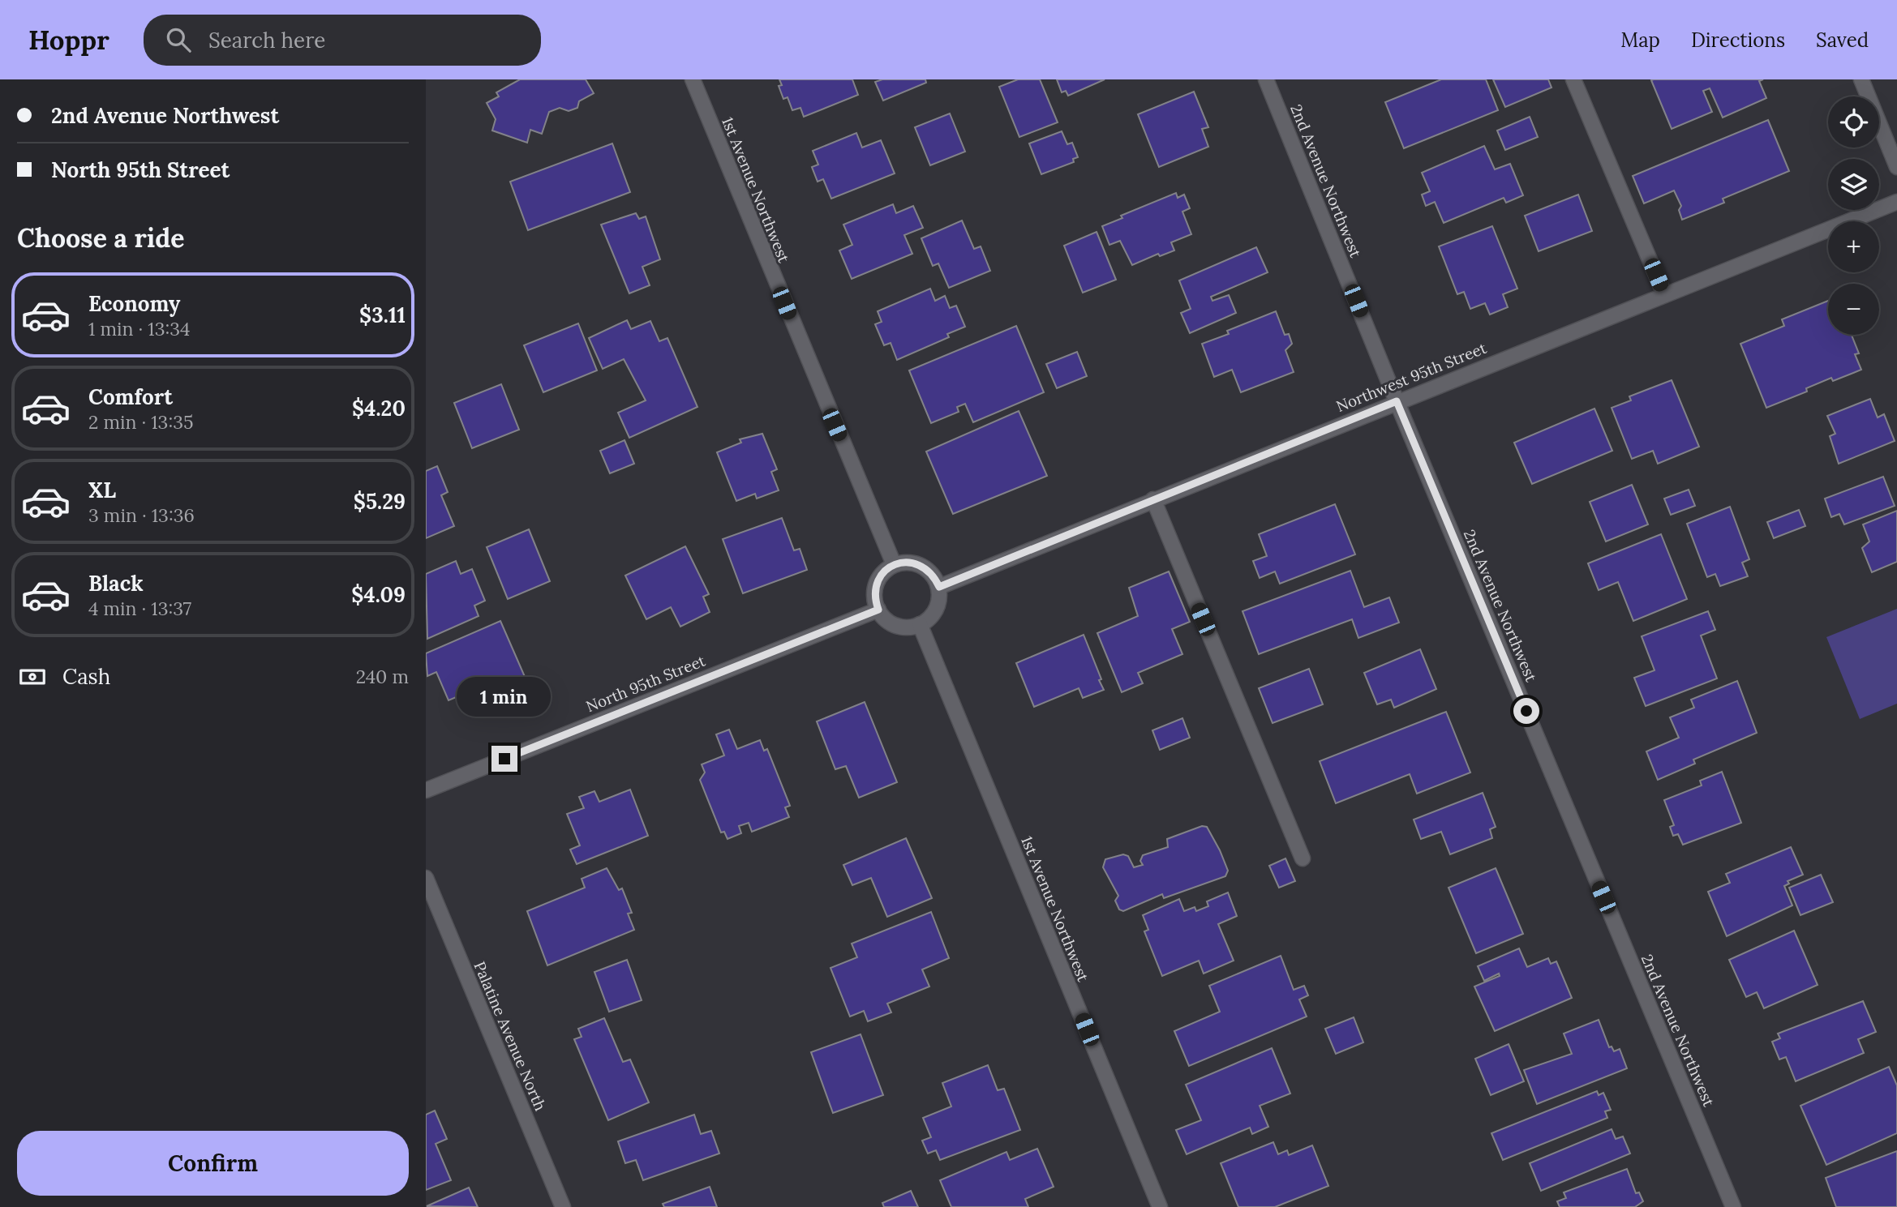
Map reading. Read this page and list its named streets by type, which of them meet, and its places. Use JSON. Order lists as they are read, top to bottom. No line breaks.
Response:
{"streets":{"street":["2nd Avenue Northwest","1st Avenue Northwest","Northwest 95th Street","North 95th Street","Palatine Avenue North"]},"crossings":[["2nd Avenue Northwest","Northwest 95th Street"],["1st Avenue Northwest","Northwest 95th Street"],["1st Avenue Northwest","North 95th Street"],["Northwest 95th Street","North 95th Street"]],"page":{"header":"Hoppr","search":"Search here","nav":["Map","Directions","Saved"],"banner":["2nd Avenue Northwest","North 95th Street"],"map_buttons":["+","−"],"heading":"Choose a ride","list":[{"name":"Economy","note":"1 min · 13:34","value":"$3.11"},{"name":"Comfort","note":"2 min · 13:35","value":"$4.20"},{"name":"XL","note":"3 min · 13:36","value":"$5.29"},{"name":"Black","note":"4 min · 13:37","value":"$4.09"}],"pay":["Cash","240 m"],"bubble":"1 min","buttons":"Confirm"}}
